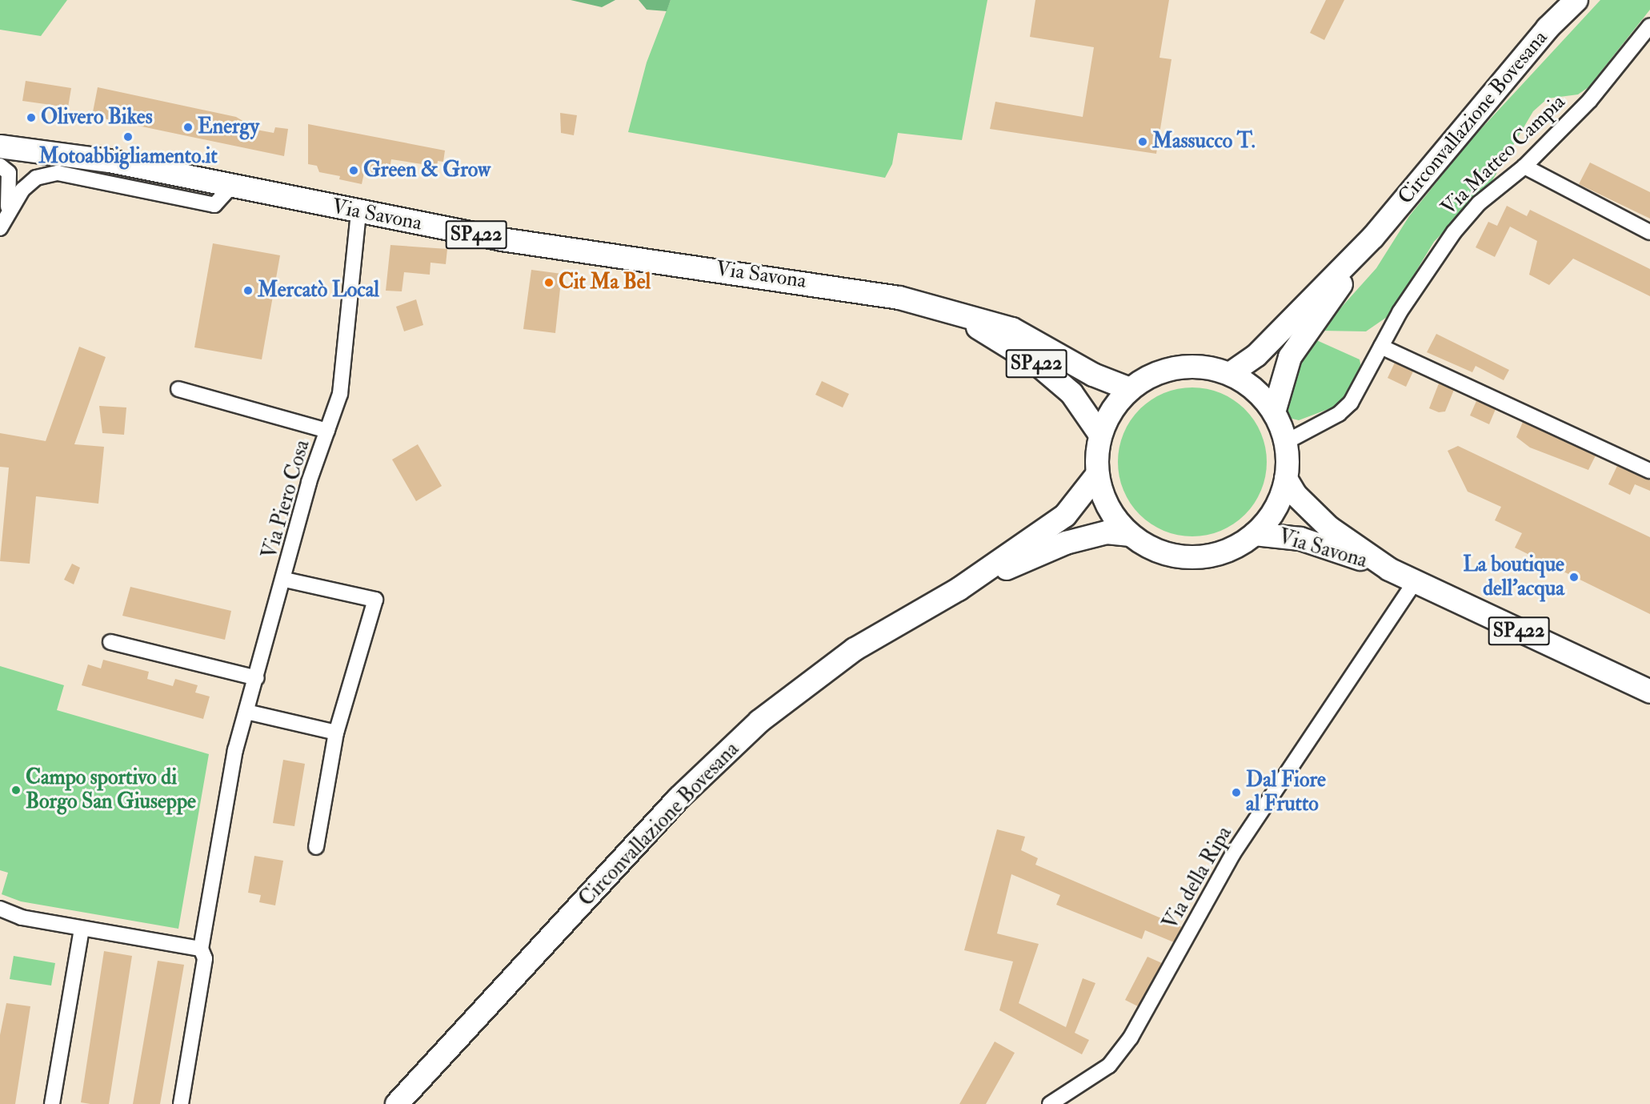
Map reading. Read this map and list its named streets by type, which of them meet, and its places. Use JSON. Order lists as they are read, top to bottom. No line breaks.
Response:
{"streets":{"main road":["Circonvallazione Bovesana","Via Savona","SP422"],"street":["Via Matteo Campia","Via Piero Cosa","Via della Ripa"]},"crossings":[["Via Savona","Via Piero Cosa"],["Via Savona","Via della Ripa"]],"places":["Olivero Bikes","Energy","Motoabbigliamento.it","Massucco T.","Green & Grow","Cit Ma Bel","Mercatò Local","La boutique dell'acqua","Campo sportivo di Borgo San Giuseppe","Dal Fiore al Frutto"]}
